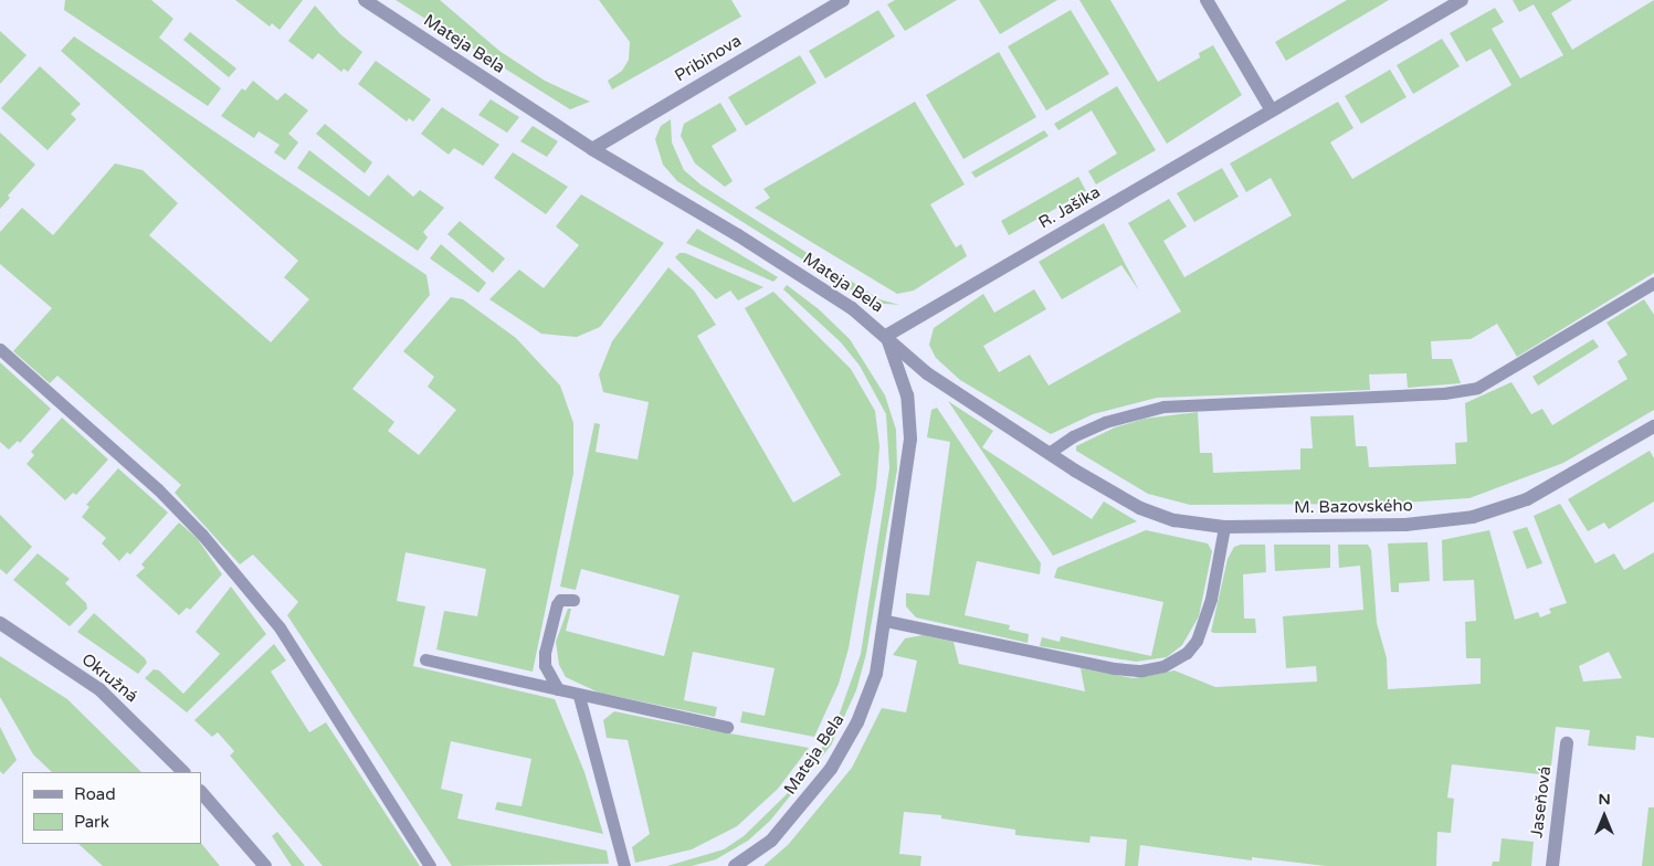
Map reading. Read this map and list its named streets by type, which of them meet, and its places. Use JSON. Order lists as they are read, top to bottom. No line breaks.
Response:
{"streets":{"street":["Mateja Bela","Pribinova","R. Jašíka","M. Bazovského","Okružná","Jaseňová"]},"crossings":[["Mateja Bela","Pribinova"],["Mateja Bela","R. Jašíka"],["Mateja Bela","M. Bazovského"],["R. Jašíka","M. Bazovského"]],"legend":["Road","Park"],"north":"top"}
